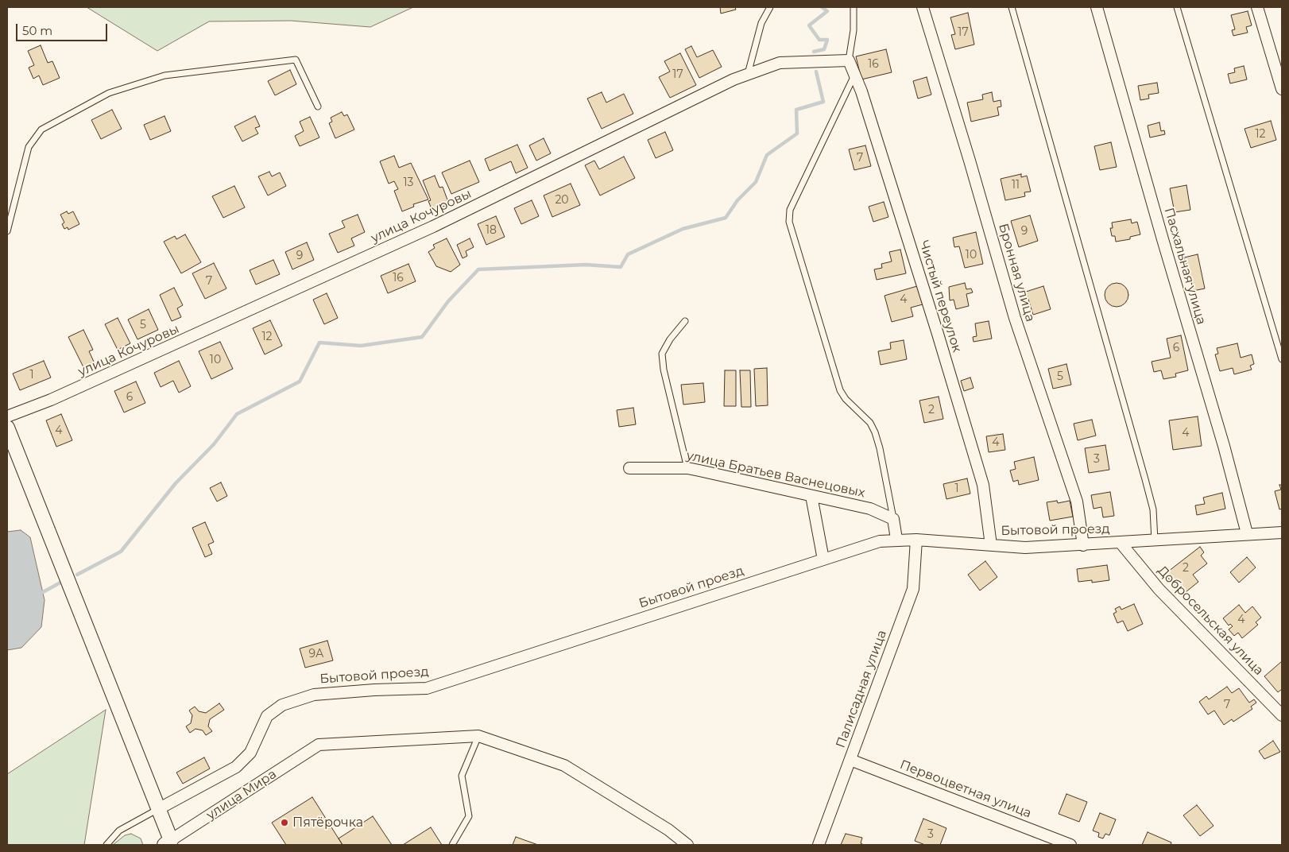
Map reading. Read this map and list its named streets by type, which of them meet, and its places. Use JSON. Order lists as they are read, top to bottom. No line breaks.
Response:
{"streets":{"street":["улица Кочуровы","Пасхальная улица","Бронная улица","Чистый переулок","улица Братьев Васнецовых","Бытовой проезд","Добросельская улица","Палисадная улица","Первоцветная улица","улица Мира"]},"crossings":[["улица Кочуровы","Чистый переулок"],["Пасхальная улица","Бытовой проезд"],["Бронная улица","Бытовой проезд"],["Чистый переулок","Бытовой проезд"],["Бытовой проезд","Добросельская улица"],["Бытовой проезд","Палисадная улица"],["Палисадная улица","Первоцветная улица"]],"places":["Пятёрочка"],"house_numbers":["17","16","17","12","7","13","11","20","18","9","10","9","16","7","4","5","12","6","10","1","5","6","2","4","4","4","3","1","2","4","9А","7","3"],"scale_bar":"50 m"}
